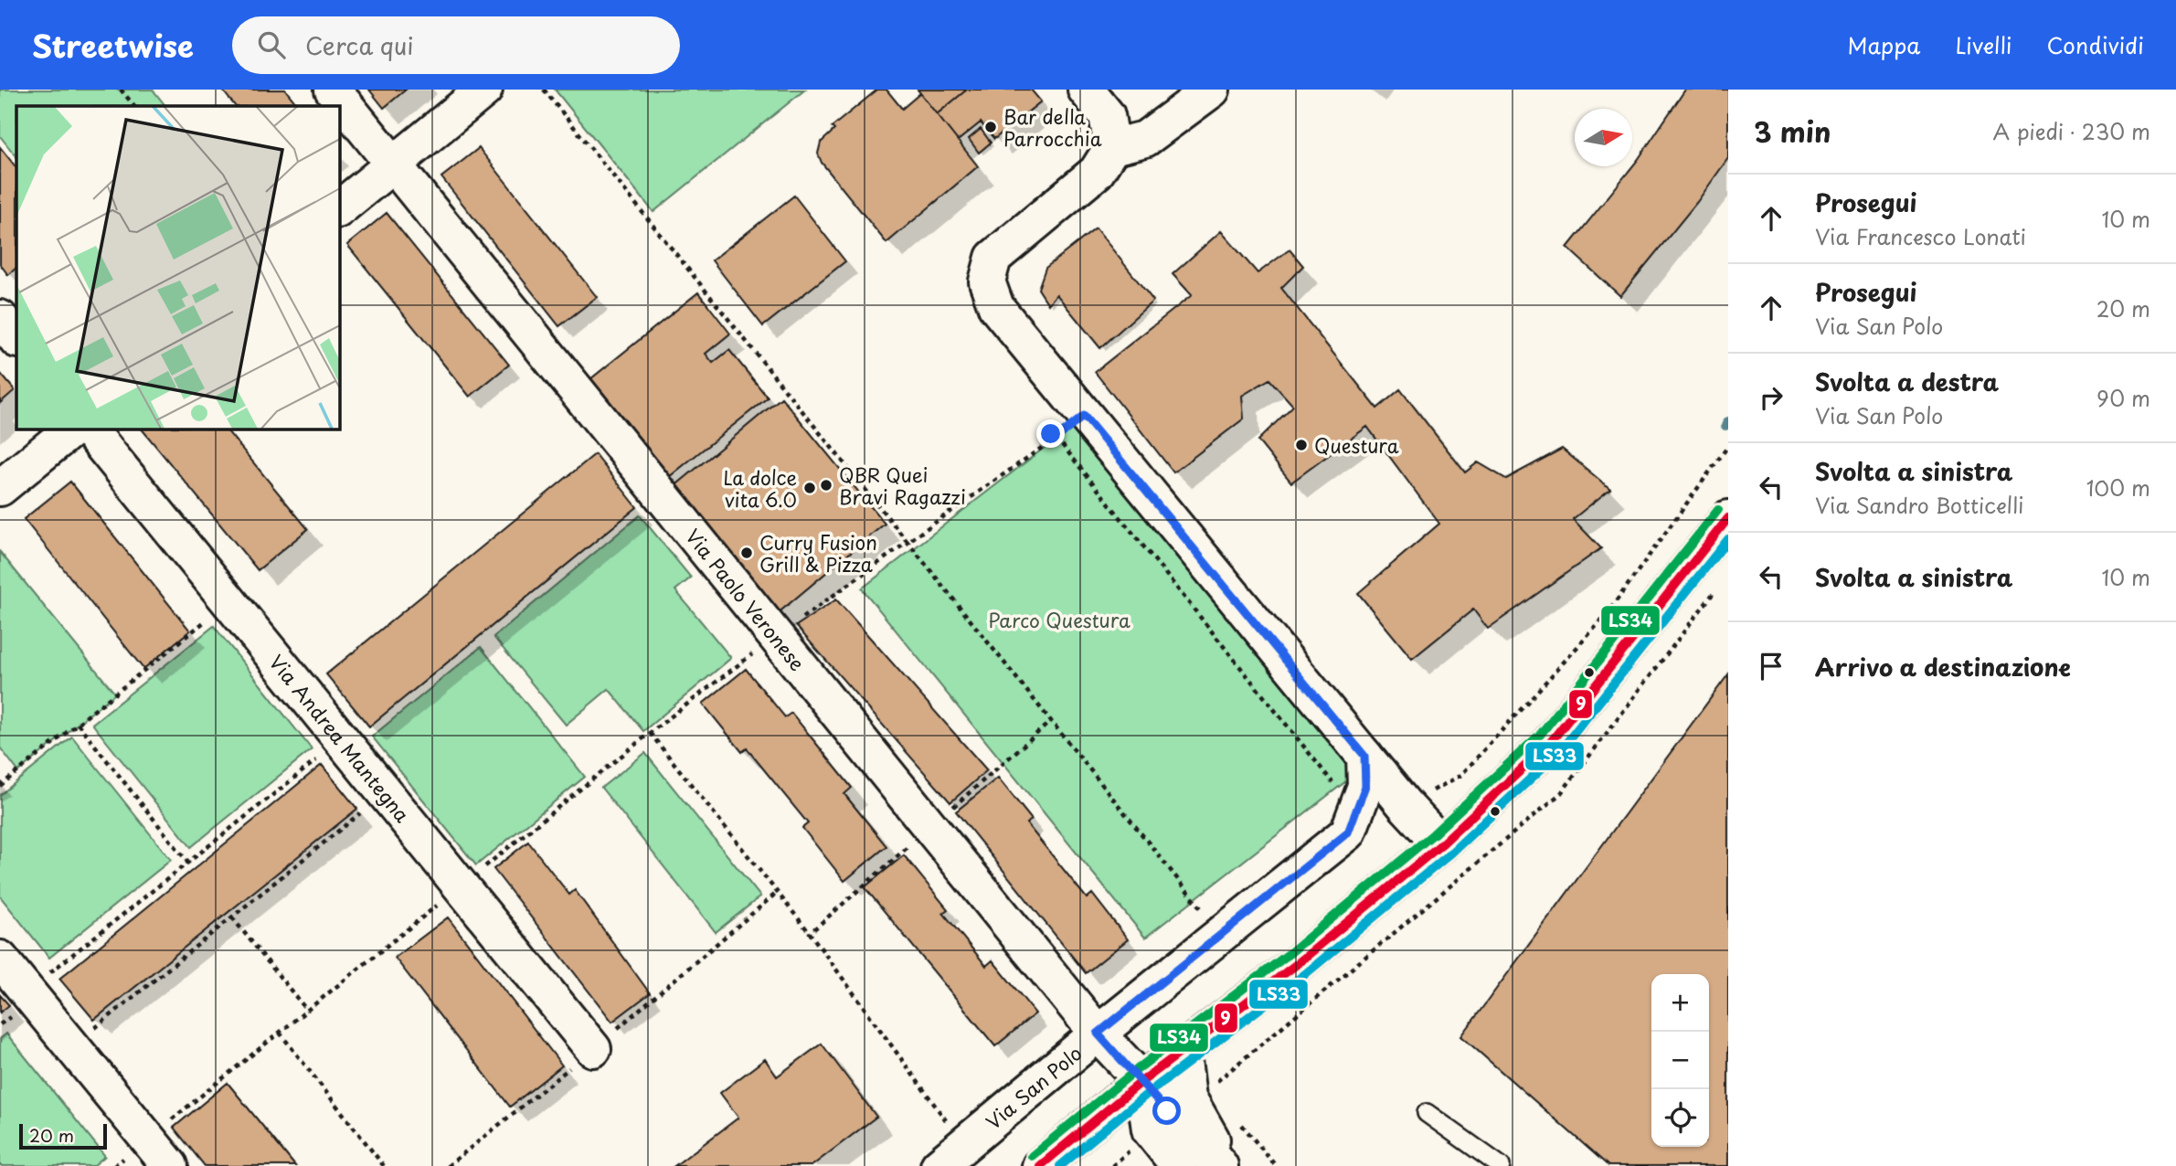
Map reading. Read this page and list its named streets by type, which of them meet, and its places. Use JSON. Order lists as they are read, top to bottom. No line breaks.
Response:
{"streets":{"street":["Via Paolo Veronese","Via Andrea Mantegna","Via San Polo"]},"crossings":[["Via Paolo Veronese","Via San Polo"]],"parks":["Parco Questura"],"places":["Bar della Parrocchia","Questura","QBR Quei Bravi Ragazzi","La dolce vita 6.0","Curry Fusion Grill & Pizza"],"lines":["transit line LS34","transit line 9","transit line LS33"],"scale_bar":"20 m","north":"right","page":{"header":"Streetwise","search":"Cerca qui","nav":["Mappa","Livelli","Condividi"],"heading":["3 min","A piedi · 230 m"],"list":[["Prosegui","Via Francesco Lonati","10 m"],["Prosegui","Via San Polo","20 m"],["Svolta a destra","Via San Polo","90 m"],["Svolta a sinistra","Via Sandro Botticelli","100 m"],["Svolta a sinistra","10 m"],"Arrivo a destinazione"],"map_buttons":["+","−"],"scale":"20 m"}}
